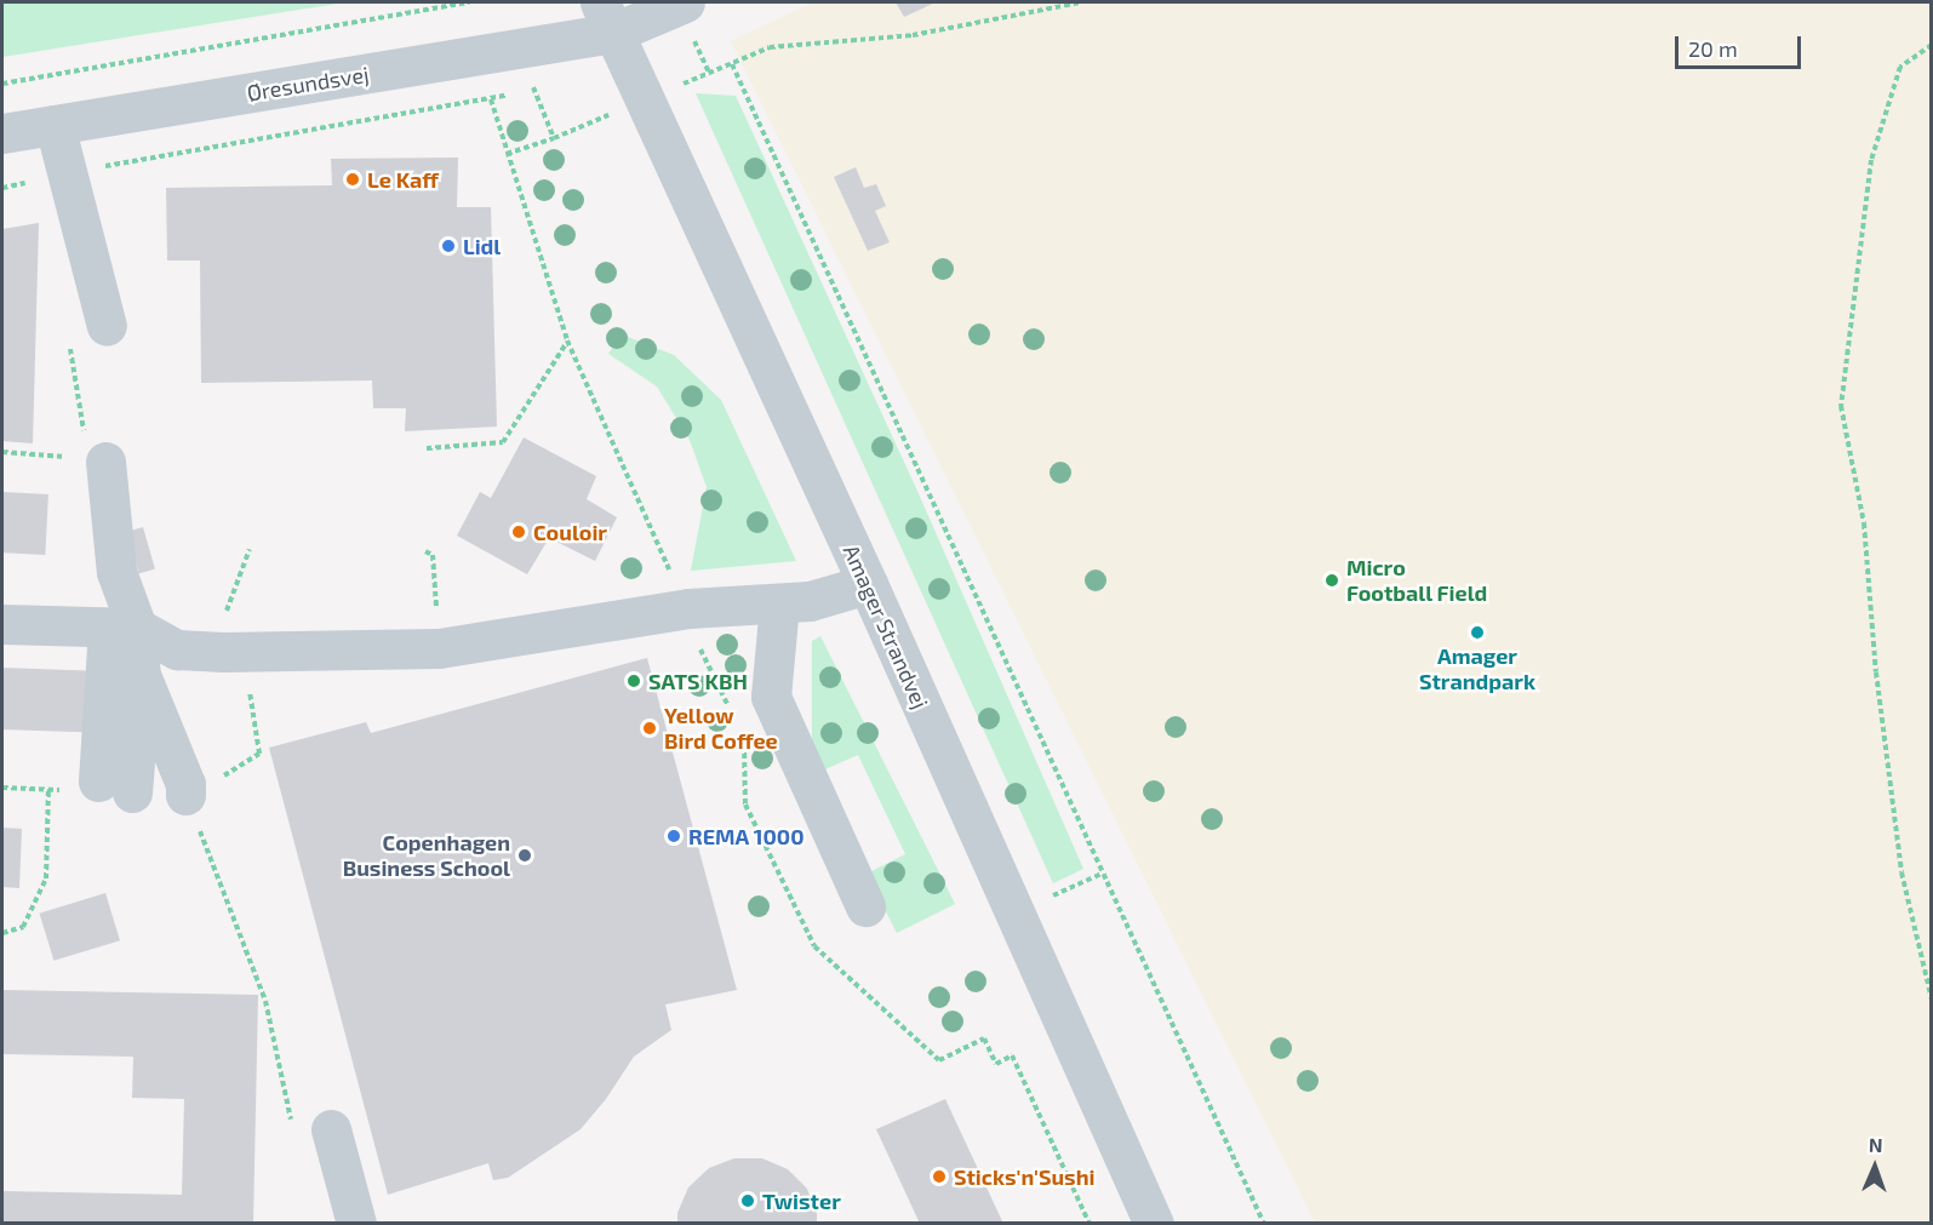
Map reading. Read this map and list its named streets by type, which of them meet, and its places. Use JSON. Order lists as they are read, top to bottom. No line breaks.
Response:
{"streets":{"street":["Øresundsvej","Amager Strandvej"]},"crossings":[["Øresundsvej","Amager Strandvej"]],"places":["Le Kaff","Lidl","Couloir","Micro Football Field","Amager Strandpark","SATS KBH","Yellow Bird Coffee","REMA 1000","Copenhagen Business School","Sticks'n'Sushi","Twister"],"scale_bar":"20 m","north":"top"}
